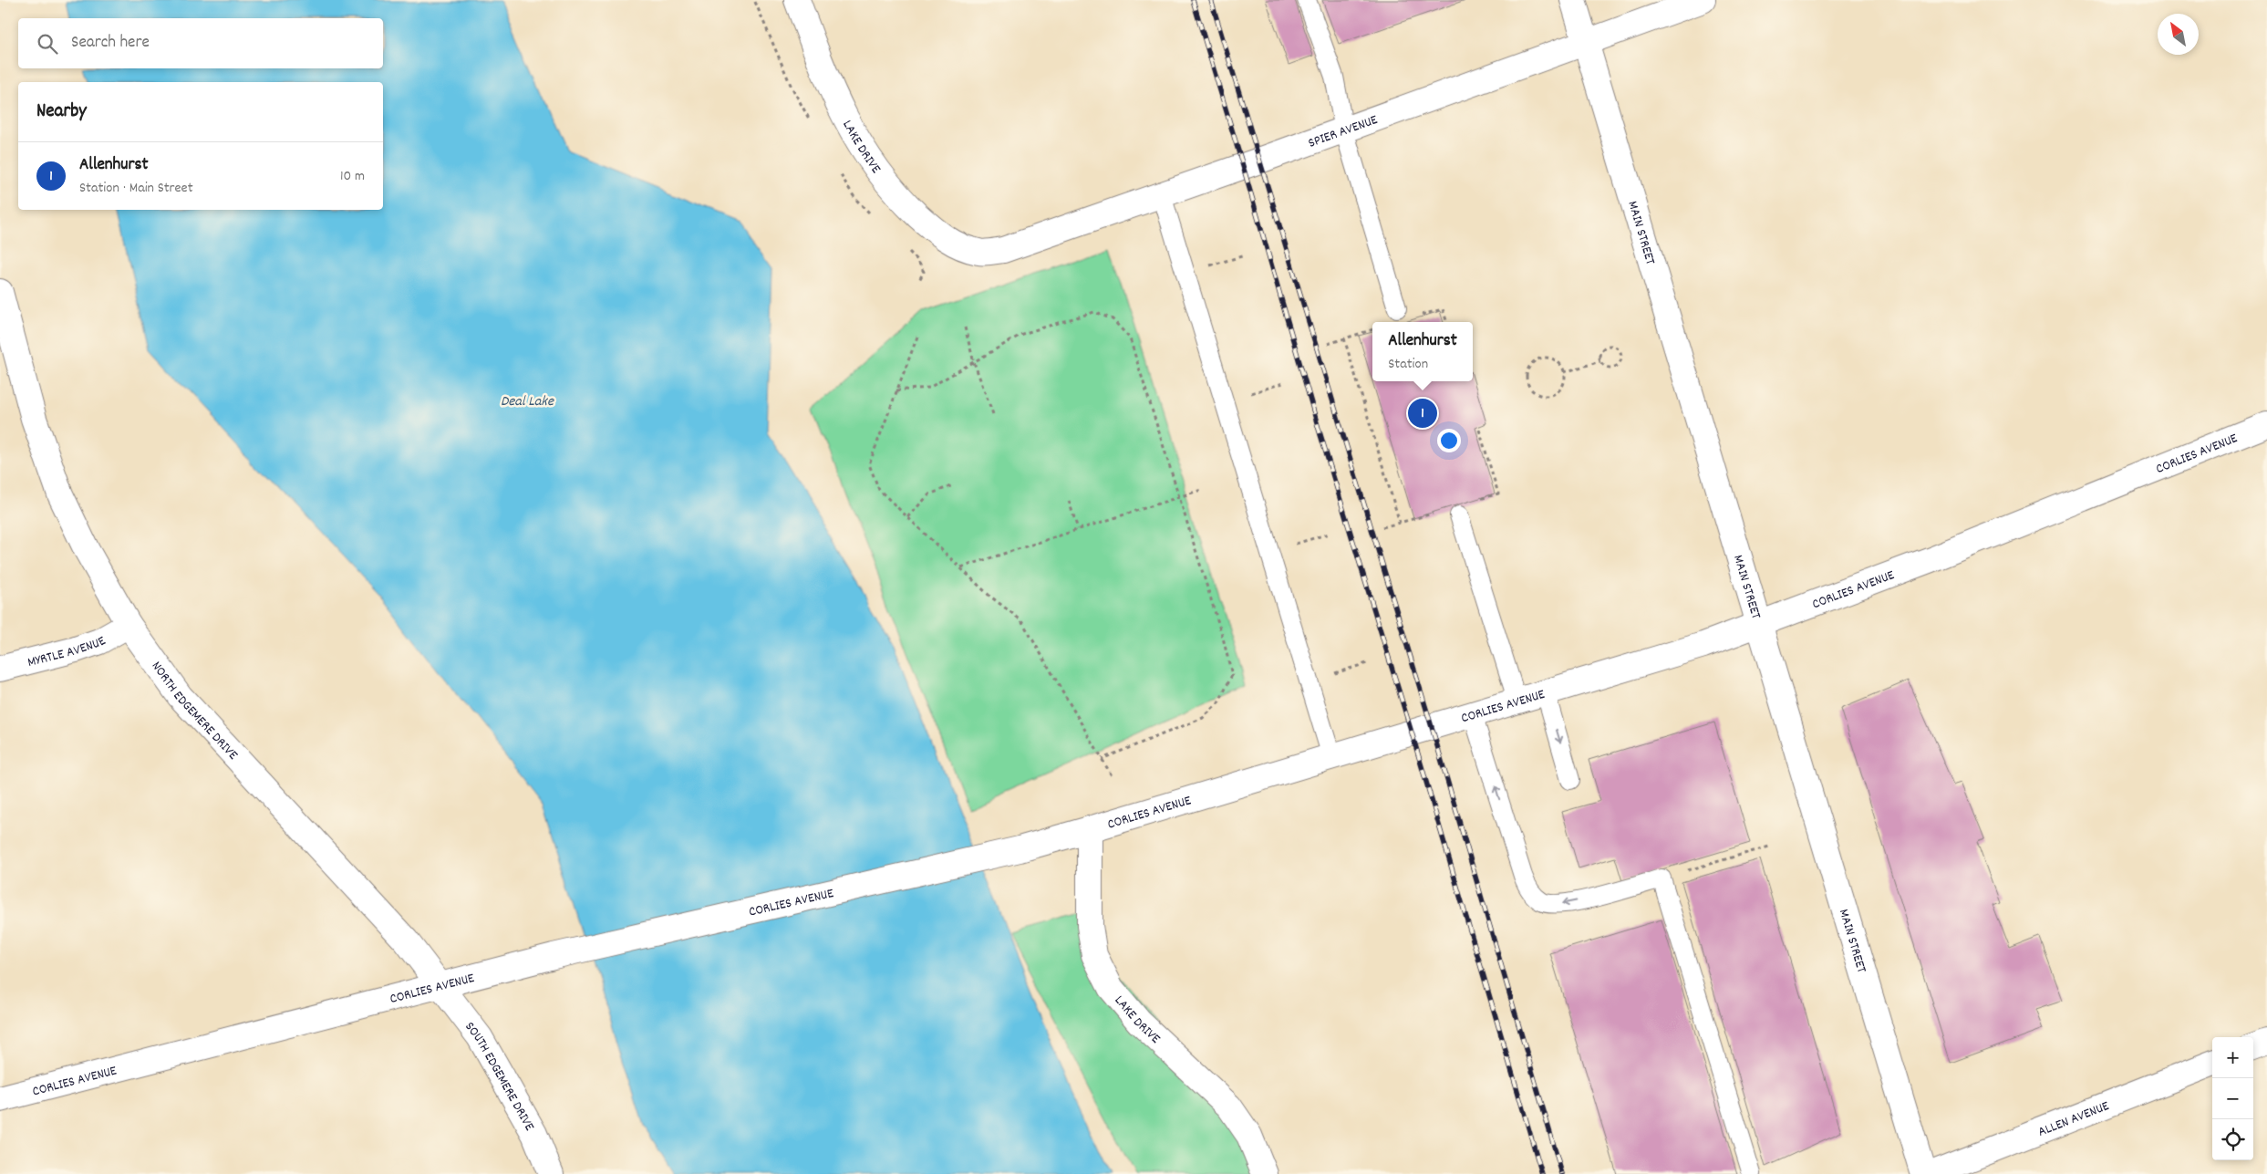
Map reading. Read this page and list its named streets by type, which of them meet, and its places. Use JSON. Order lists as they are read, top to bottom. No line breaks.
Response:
{"streets":{"street":["SPIER AVENUE","LAKE DRIVE","MAIN STREET","CORLIES AVENUE","MYRTLE AVENUE","NORTH EDGEMERE DRIVE","SOUTH EDGEMERE DRIVE","ALLEN AVENUE"]},"crossings":[["SPIER AVENUE","LAKE DRIVE"],["SPIER AVENUE","MAIN STREET"],["LAKE DRIVE","CORLIES AVENUE"],["MAIN STREET","CORLIES AVENUE"],["CORLIES AVENUE","NORTH EDGEMERE DRIVE"],["CORLIES AVENUE","SOUTH EDGEMERE DRIVE"],["MYRTLE AVENUE","NORTH EDGEMERE DRIVE"],["NORTH EDGEMERE DRIVE","SOUTH EDGEMERE DRIVE"]],"water":["Deal Lake"],"north":"top left","page":{"search":"Search here","heading":"Nearby","list":[{"mark":"1","name":"Allenhurst","note":"Station · Main Street","value":"10 m"}],"popup":["Allenhurst","Station"],"pins":"1","map_buttons":["+","−"]}}
